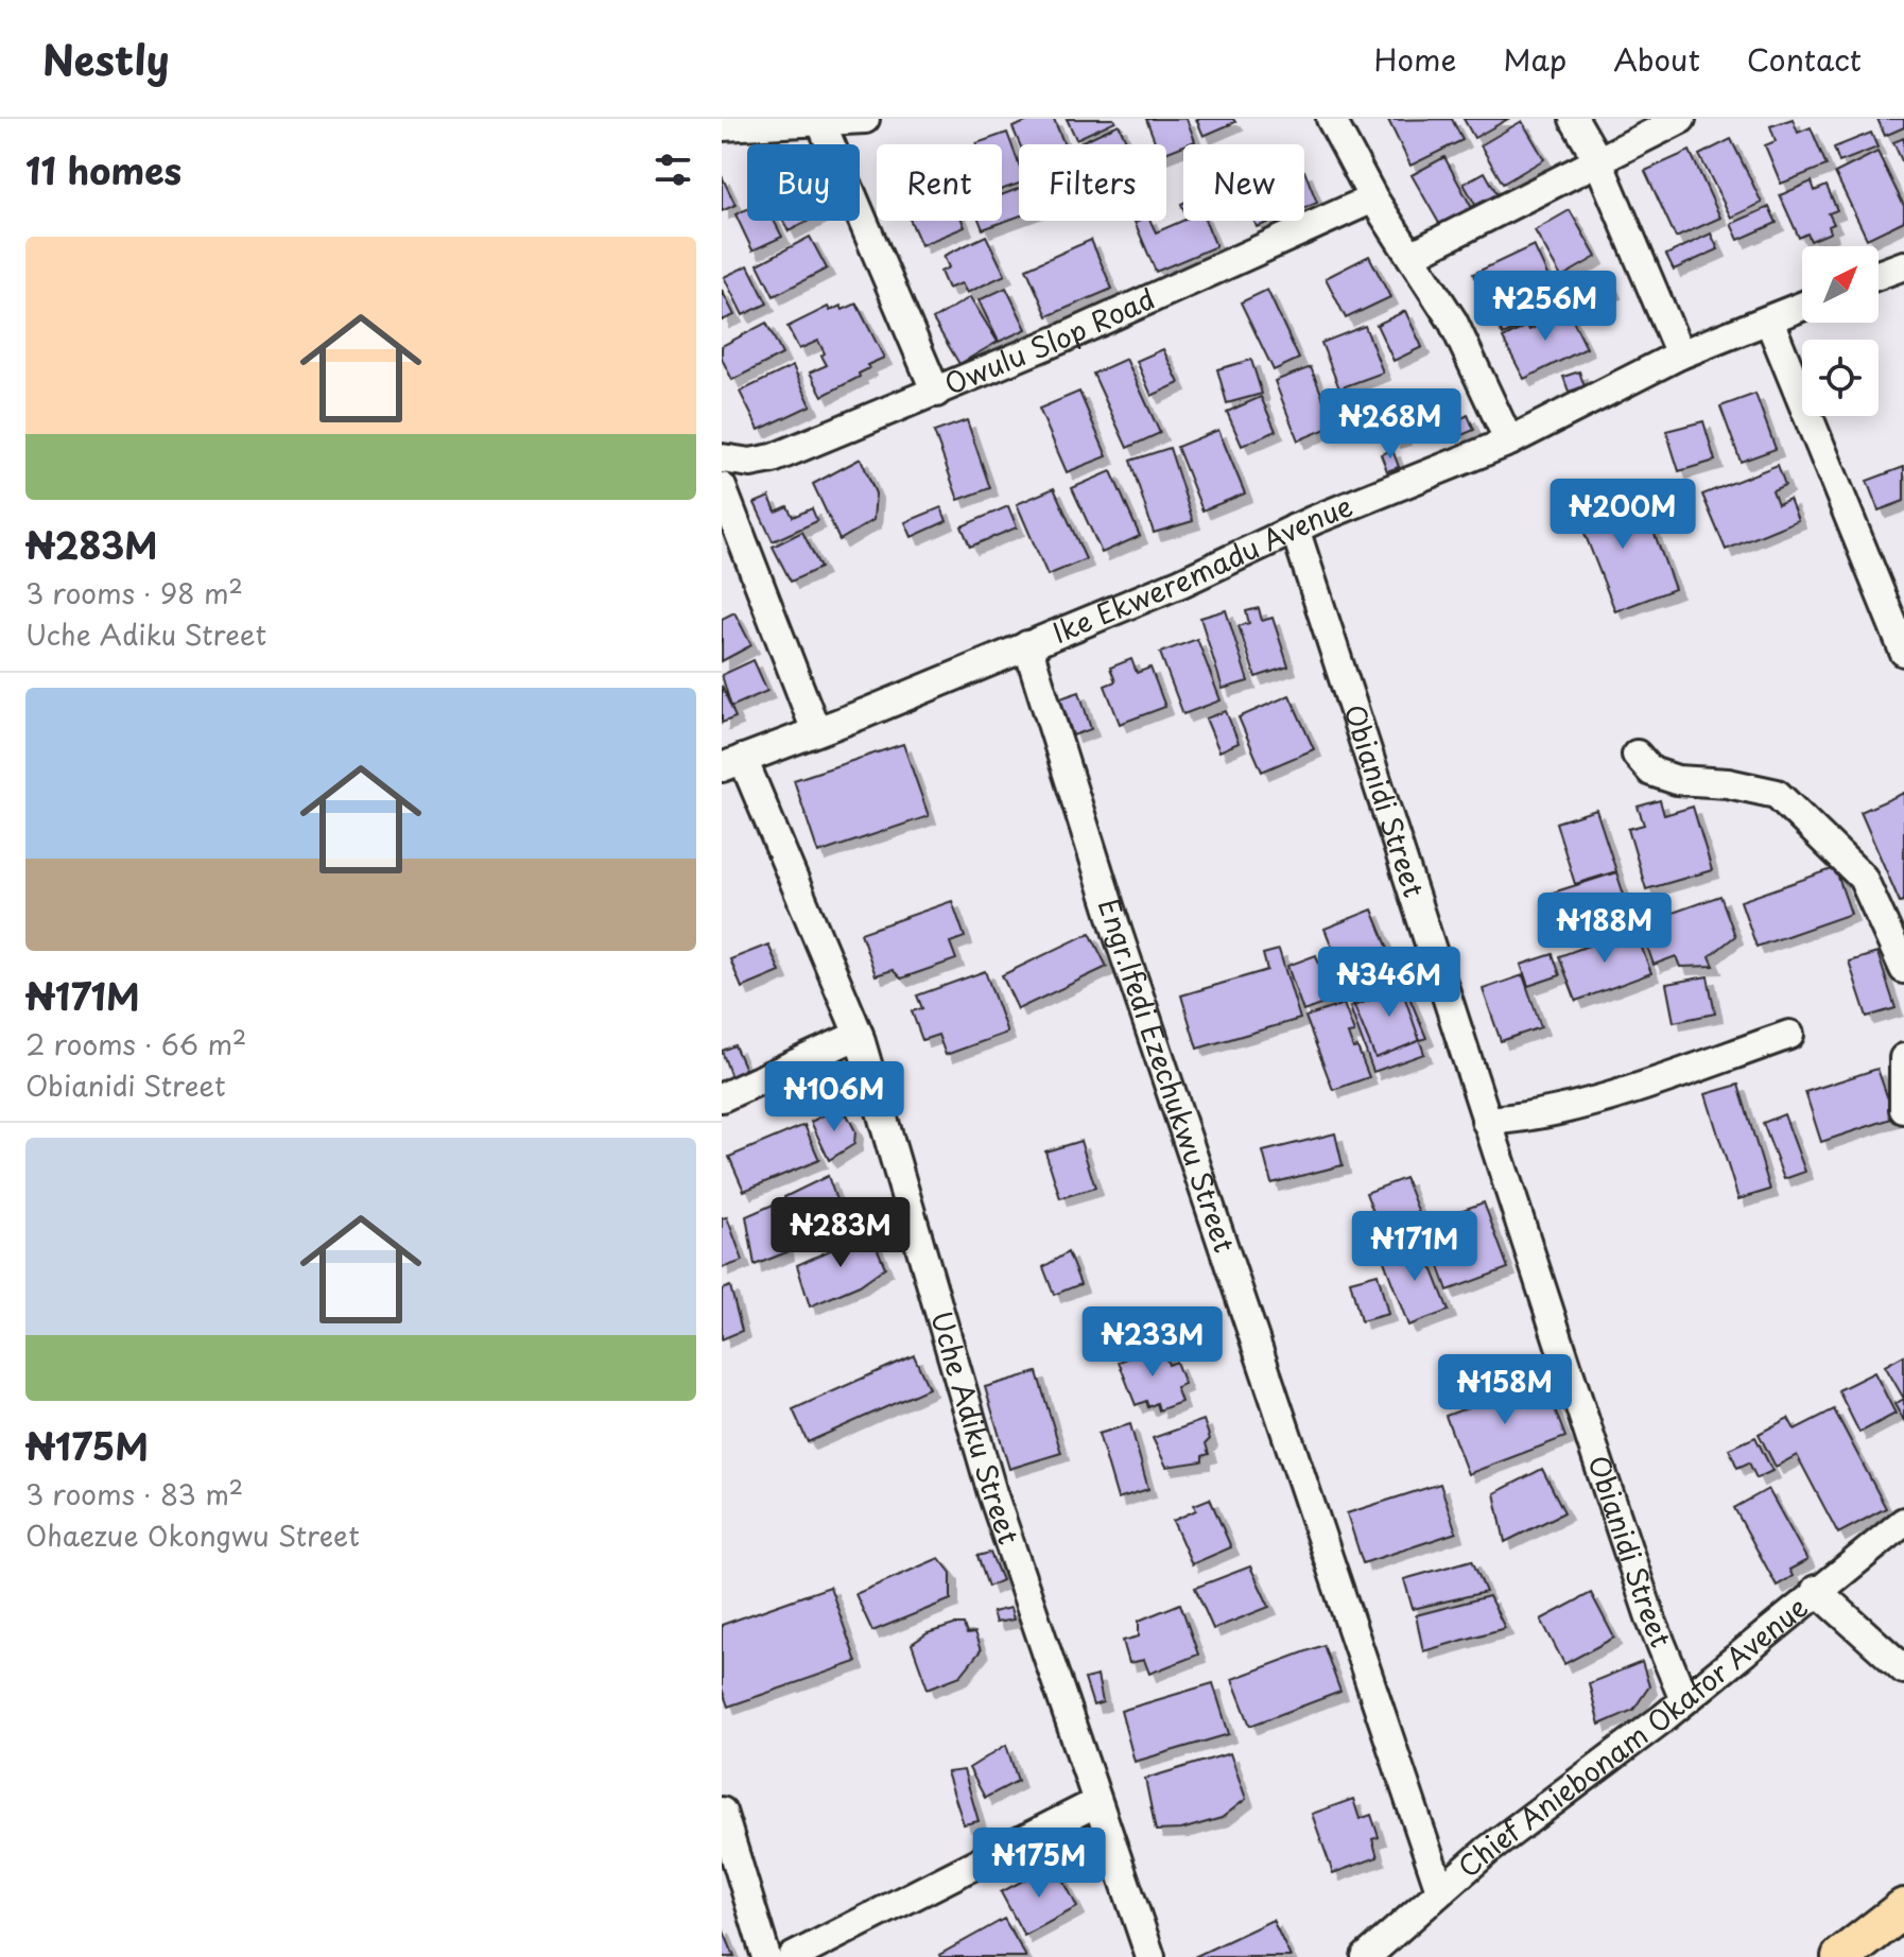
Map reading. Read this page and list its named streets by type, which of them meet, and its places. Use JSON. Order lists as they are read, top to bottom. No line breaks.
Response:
{"streets":{"street":["Owulu Slop Road","Ike Ekweremadu Avenue","Obianidi Street","Engr.Ifedi Ezechukwu Street","Uche Adiku Street","Chief Aniebonam Okafor Avenue"]},"crossings":[["Ike Ekweremadu Avenue","Obianidi Street"],["Ike Ekweremadu Avenue","Engr.Ifedi Ezechukwu Street"],["Ike Ekweremadu Avenue","Uche Adiku Street"],["Obianidi Street","Chief Aniebonam Okafor Avenue"],["Engr.Ifedi Ezechukwu Street","Chief Aniebonam Okafor Avenue"]],"north":"top right","page":{"header":"Nestly","nav":["Home","Map","About","Contact"],"heading":"11 homes","chip":["Buy","Rent","Filters","New"],"list":[{"name":"₦283M","note":"3 rooms · 98 m² · Uche Adiku Street"},{"name":"₦171M","note":"2 rooms · 66 m² · Obianidi Street"},{"name":"₦175M","note":"3 rooms · 83 m² · Ohaezue Okongwu Street"}],"price":["₦256M","₦268M","₦200M","₦188M","₦346M","₦106M","₦283M","₦171M","₦233M","₦158M","₦175M"]}}
